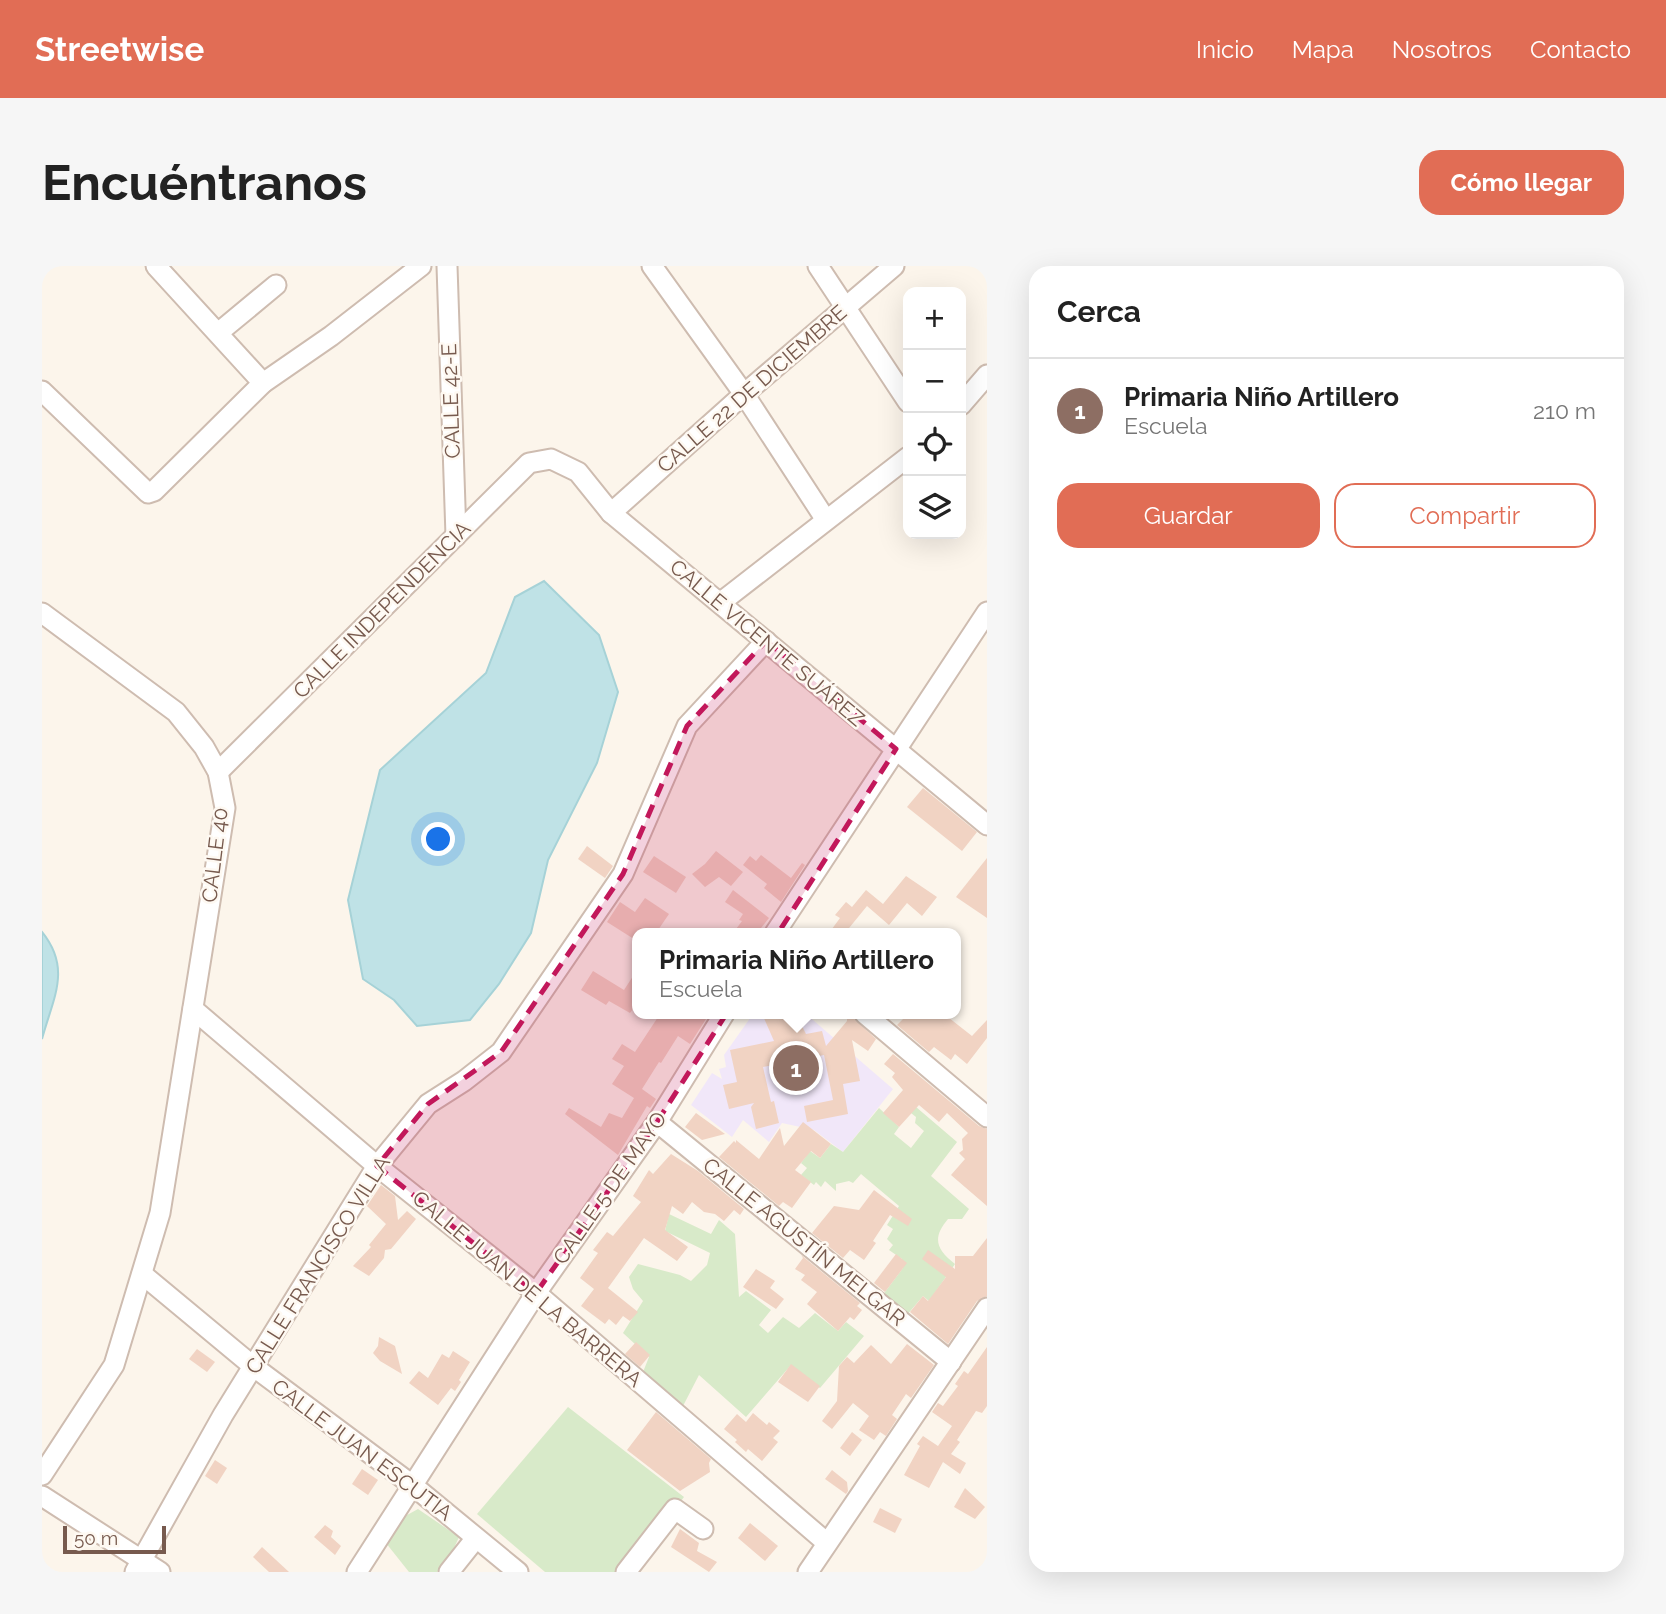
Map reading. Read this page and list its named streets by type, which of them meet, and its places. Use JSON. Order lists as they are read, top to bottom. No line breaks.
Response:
{"streets":{"street":["CALLE 22 DE DICIEMBRE","CALLE 42-E","CALLE INDEPENDENCIA","CALLE VICENTE SUÁREZ","CALLE 40","CALLE 5 DE MAYO","CALLE AGUSTÍN MELGAR","CALLE FRANCISCO VILLA","CALLE JUAN DE LA BARRERA","CALLE JUAN ESCUTIA"]},"crossings":[["CALLE 22 DE DICIEMBRE","CALLE VICENTE SUÁREZ"],["CALLE 42-E","CALLE INDEPENDENCIA"],["CALLE INDEPENDENCIA","CALLE VICENTE SUÁREZ"],["CALLE INDEPENDENCIA","CALLE 40"],["CALLE VICENTE SUÁREZ","CALLE FRANCISCO VILLA"],["CALLE 40","CALLE JUAN DE LA BARRERA"],["CALLE 5 DE MAYO","CALLE AGUSTÍN MELGAR"],["CALLE 5 DE MAYO","CALLE JUAN DE LA BARRERA"],["CALLE 5 DE MAYO","CALLE JUAN ESCUTIA"],["CALLE FRANCISCO VILLA","CALLE JUAN DE LA BARRERA"],["CALLE FRANCISCO VILLA","CALLE JUAN ESCUTIA"]],"scale_bar":"50 m","page":{"header":"Streetwise","nav":["Inicio","Mapa","Nosotros","Contacto"],"buttons":["Cómo llegar",["Guardar","Compartir"]],"title":"Encuéntranos","heading":"Cerca","map_buttons":["+","−"],"list":[{"mark":"1","name":"Primaria Niño Artillero","note":"Escuela","value":"210 m"}],"popup":["Primaria Niño Artillero","Escuela"],"pins":"1","scale":"50 m"}}
